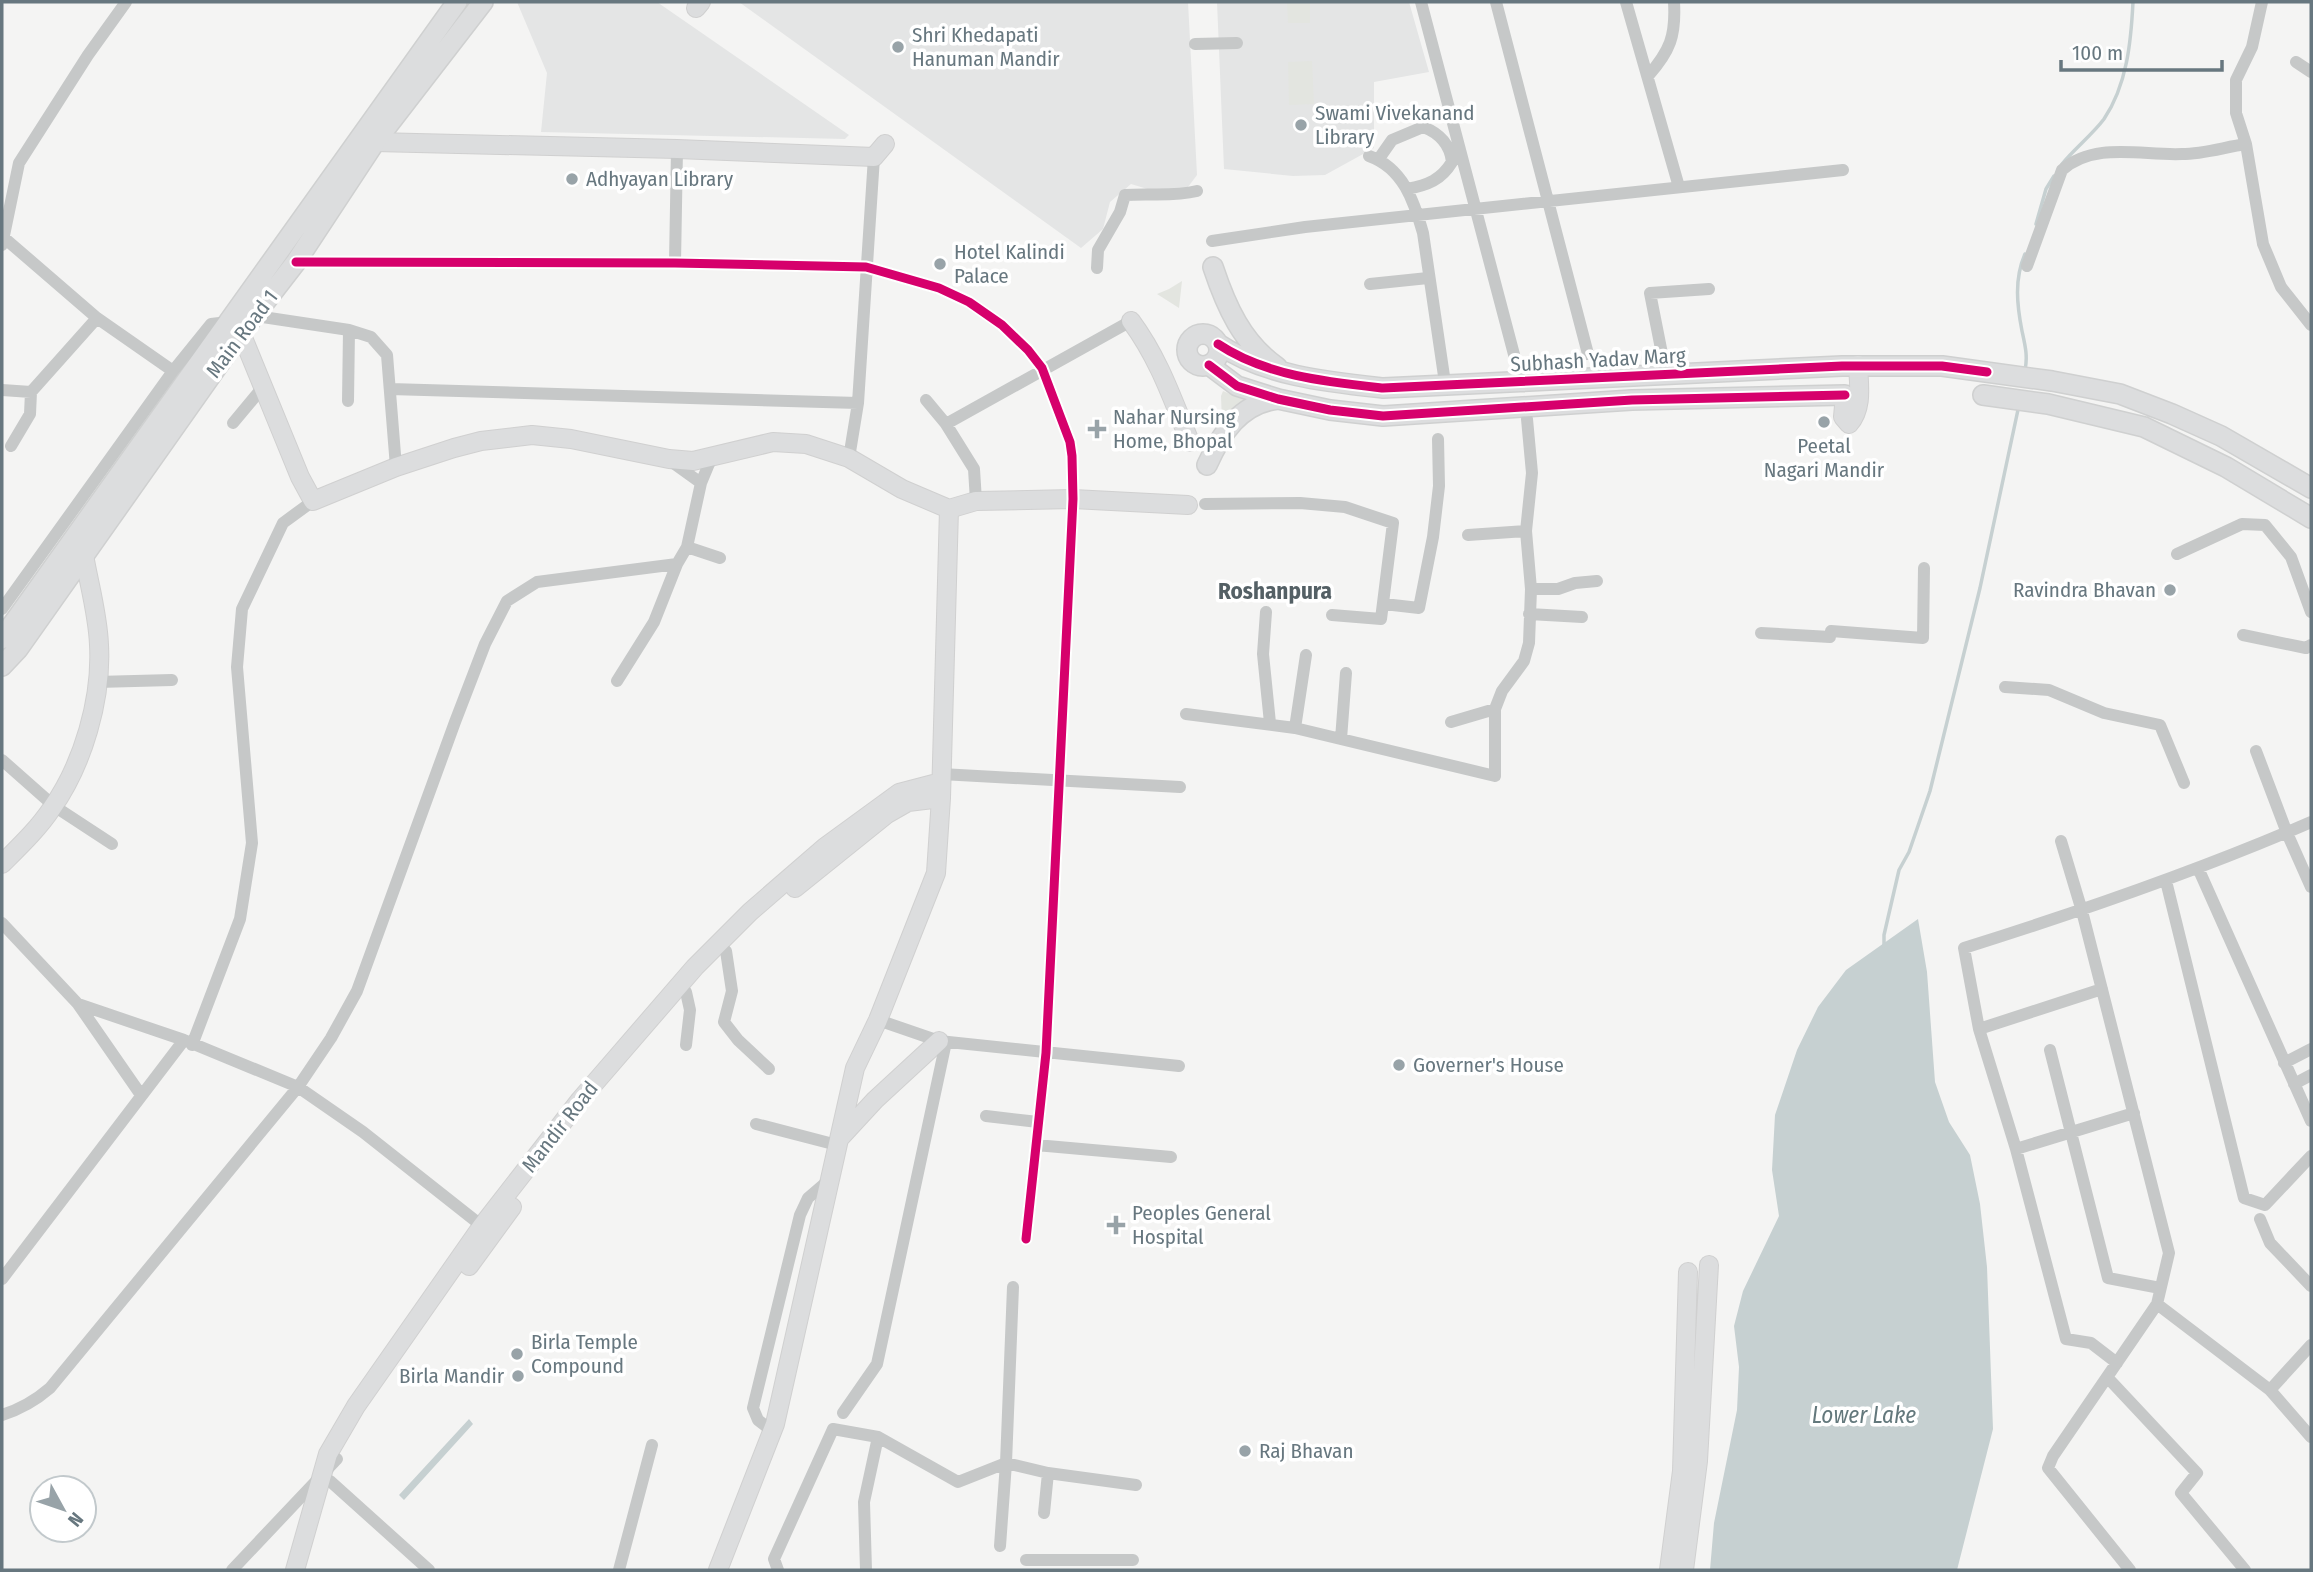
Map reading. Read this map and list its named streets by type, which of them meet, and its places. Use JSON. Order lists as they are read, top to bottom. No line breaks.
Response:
{"streets":{"main road":["Main Road 1","Subhash Yadav Marg"],"street":["Mandir Road"]},"districts":["Roshanpura"],"water":["Lower Lake"],"places":{"other":["Shri Khedapati Hanuman Mandir","Swami Vivekanand Library","Adhyayan Library","Hotel Kalindi Palace","Peetal Nagari Mandir","Ravindra Bhavan","Governer's House","Birla Temple Compound","Birla Mandir","Raj Bhavan"],"health":["Nahar Nursing Home, Bhopal","Peoples General Hospital"]},"scale_bar":"100 m","north":"bottom right"}
